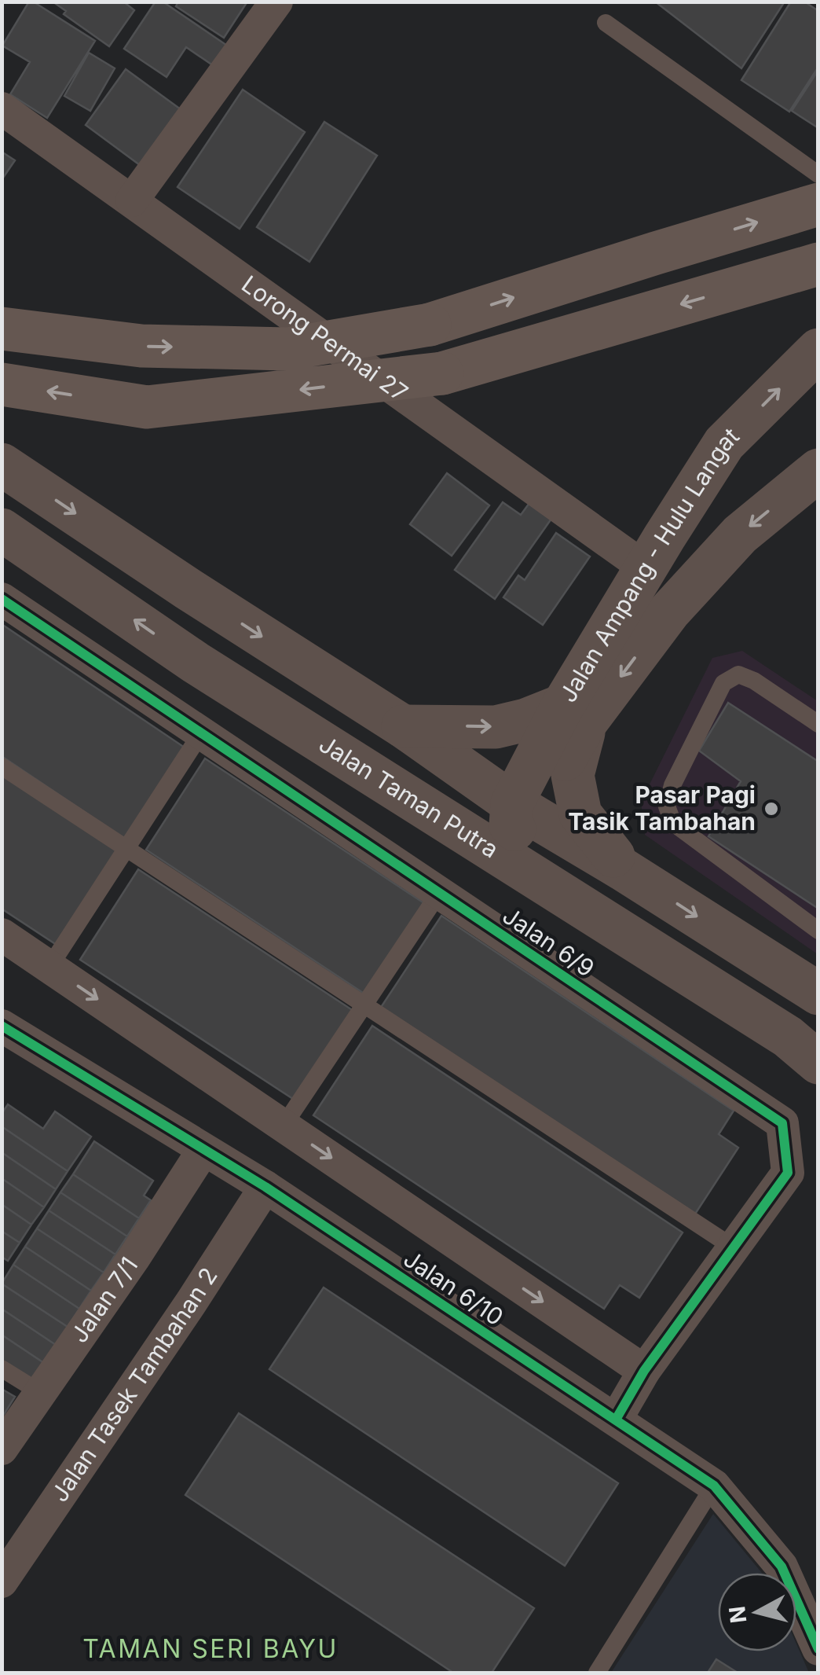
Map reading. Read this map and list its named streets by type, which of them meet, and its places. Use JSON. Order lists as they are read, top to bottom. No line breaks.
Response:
{"streets":{"street":["Lorong Permai 27","Jalan Ampang - Hulu Langat","Jalan Taman Putra","Jalan 6/9","Jalan 6/10","Jalan 7/1","Jalan Tasek Tambahan 2"]},"crossings":[["Lorong Permai 27","Jalan Ampang - Hulu Langat"],["Jalan 6/9","Jalan 6/10"],["Jalan 6/10","Jalan 7/1"],["Jalan 6/10","Jalan Tasek Tambahan 2"]],"districts":["TAMAN SERI BAYU"],"places":["Pasar Pagi Tasik Tambahan"],"north":"left"}
